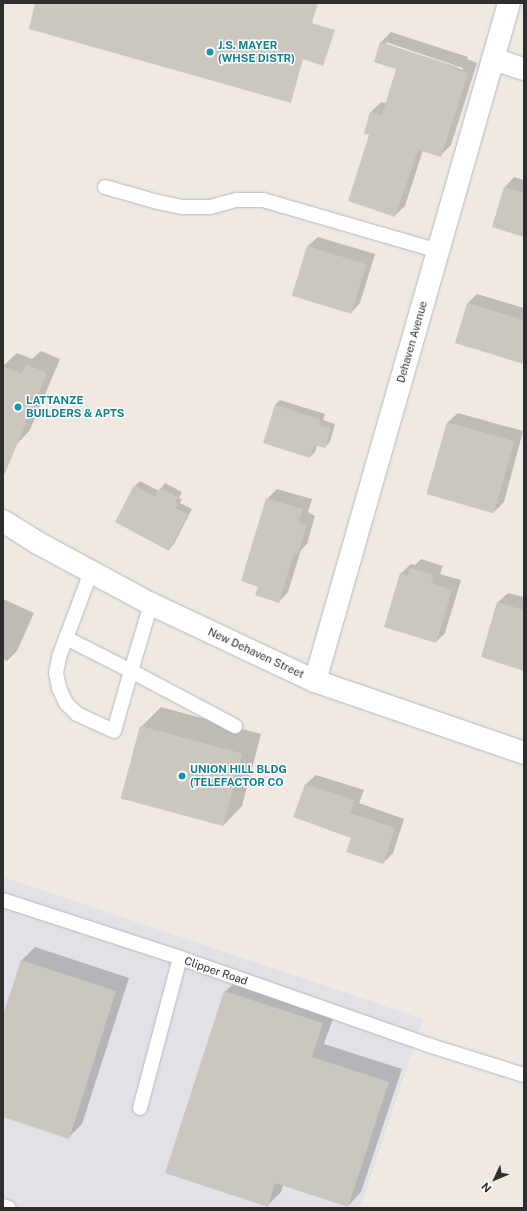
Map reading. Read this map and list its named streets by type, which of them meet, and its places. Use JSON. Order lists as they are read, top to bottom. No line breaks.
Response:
{"streets":{"street":["Dehaven Avenue","New Dehaven Street"],"lane":["Clipper Road"]},"crossings":[["Dehaven Avenue","New Dehaven Street"]],"places":["J.S. MAYER (WHSE DISTR)","LATTANZE BUILDERS & APTS","UNION HILL BLDG (TELEFACTOR CO"],"north":"bottom left"}
